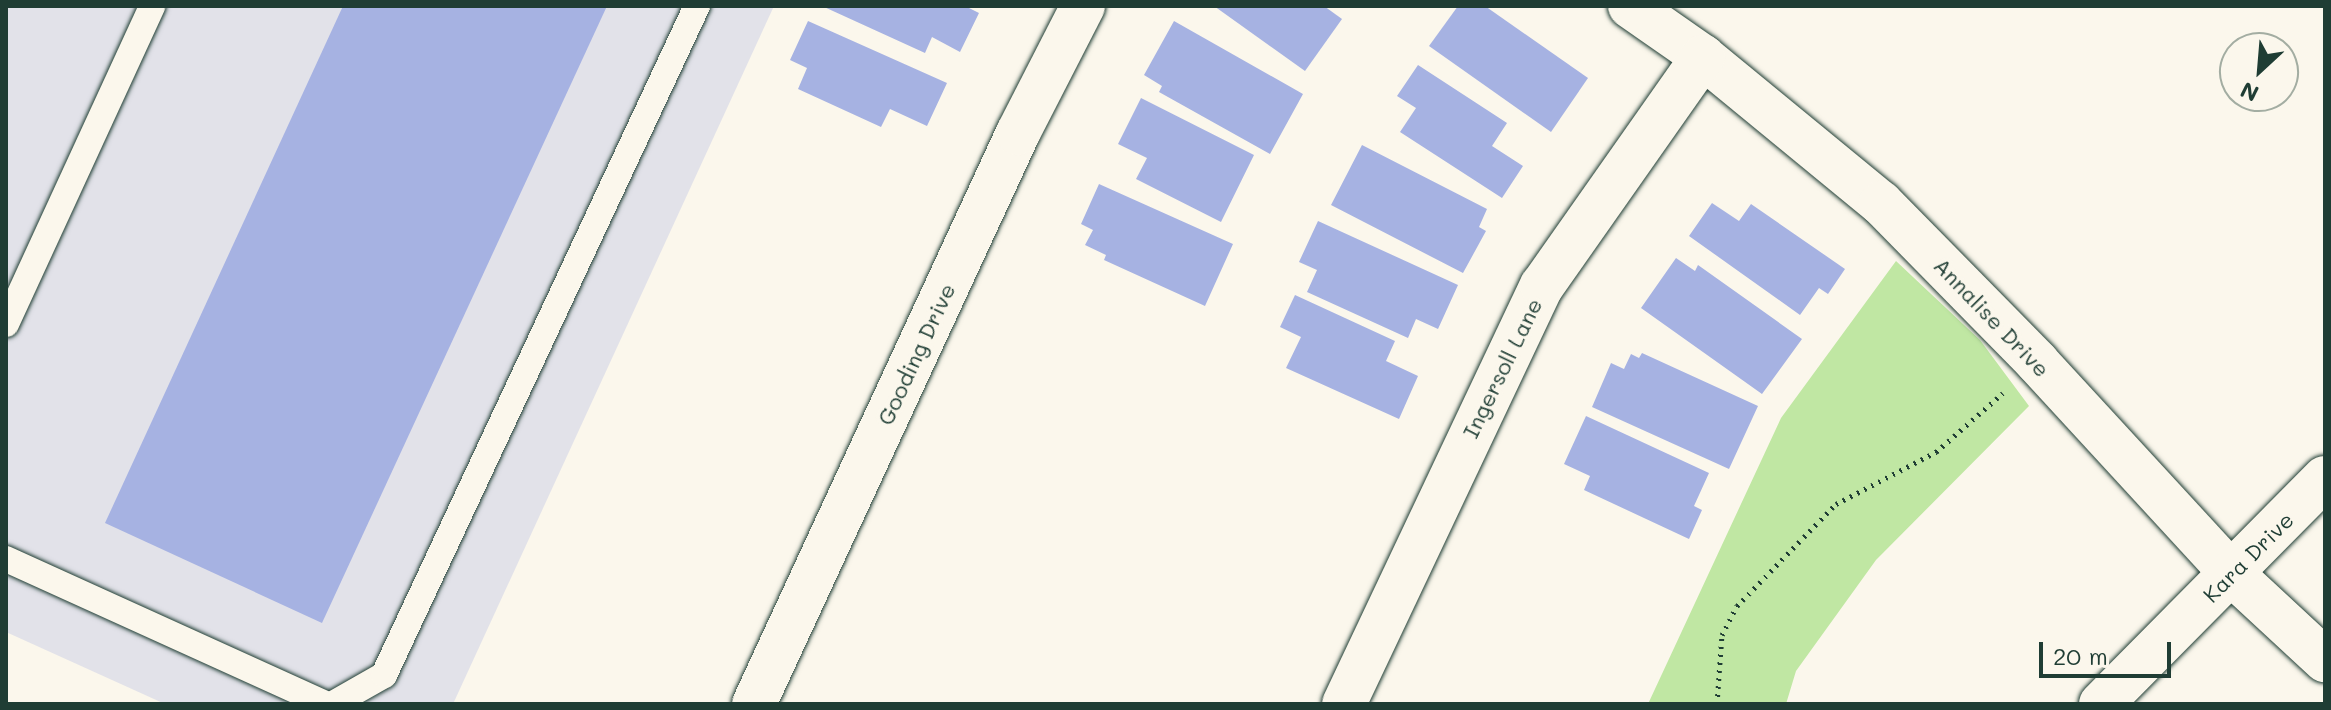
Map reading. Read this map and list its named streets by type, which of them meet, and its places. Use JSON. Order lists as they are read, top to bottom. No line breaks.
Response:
{"streets":{"street":["Annalise Drive","Gooding Drive","Ingersoll Lane","Kara Drive"]},"crossings":[["Annalise Drive","Ingersoll Lane"],["Annalise Drive","Kara Drive"]],"scale_bar":"20 m","north":"bottom left"}
